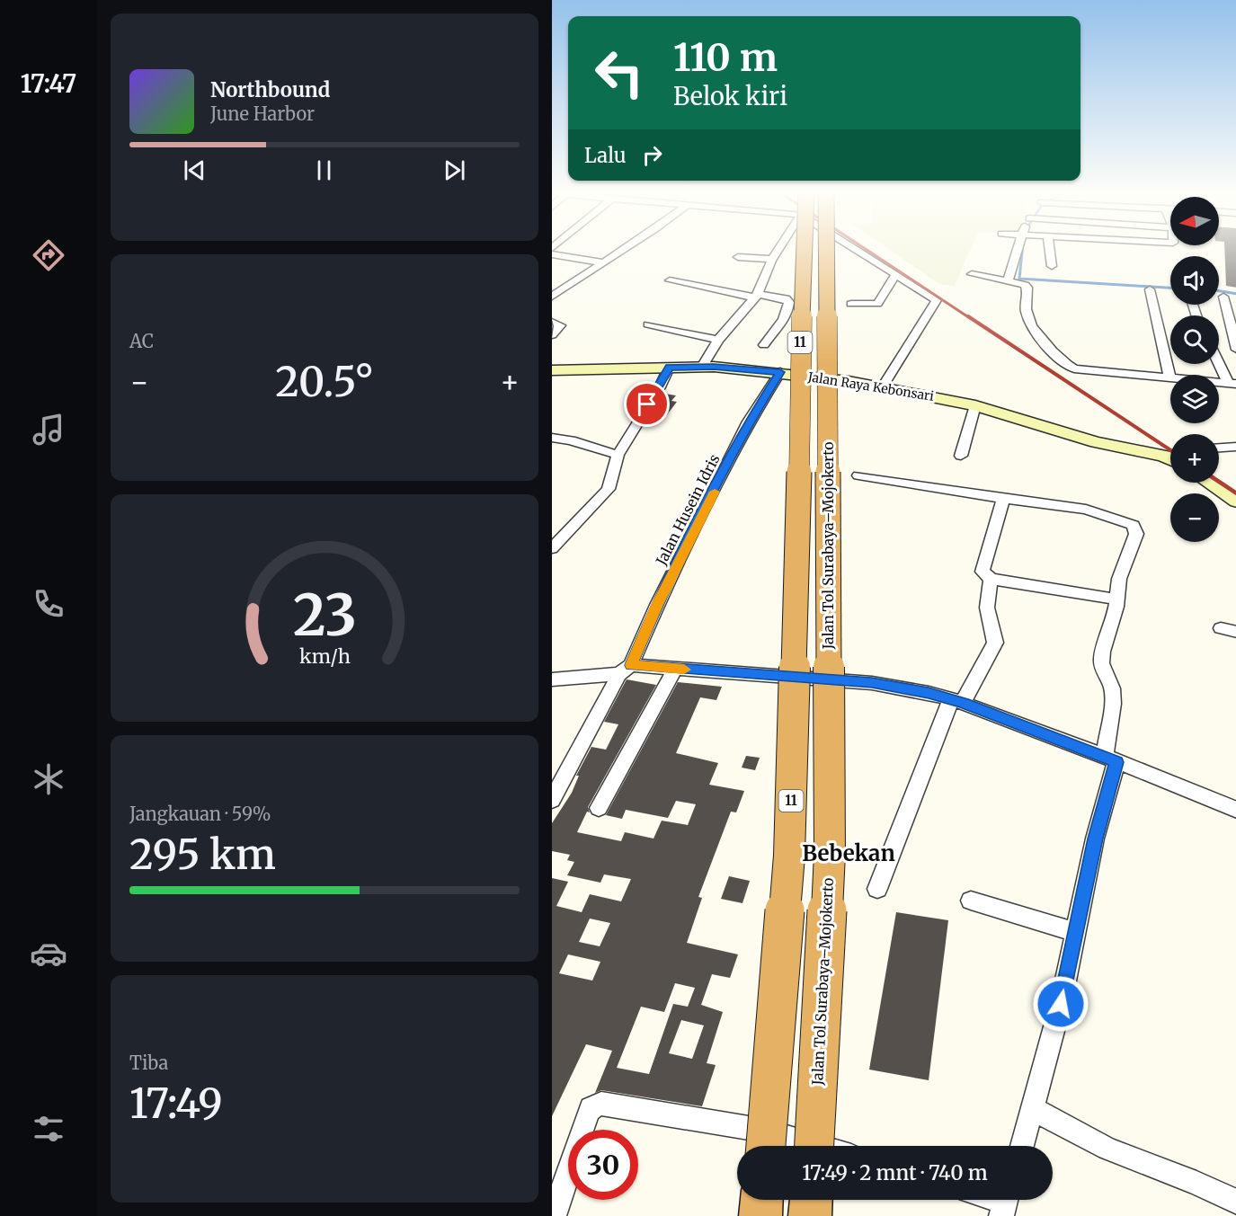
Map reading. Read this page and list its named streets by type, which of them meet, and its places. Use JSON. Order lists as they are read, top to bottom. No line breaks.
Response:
{"streets":{"highway":["11","Jalan Tol Surabaya–Mojokerto"],"main road":["Jalan Raya Kebonsari"],"street":["Jalan Husein Idris"]},"crossings":[["Jalan Raya Kebonsari","Jalan Husein Idris"]],"districts":["Bebekan"],"north":"left","page":{"tabs":"17:47","turn":["110 m","Belok kiri"],"song":["Northbound","June Harbor"],"then":"Lalu","map_buttons":["+","−"],"tile":["AC",["Jangkauan · 59%","295 km"],["Tiba","17:49"]],"heat":["−","20.5°","+"],"limit":"30","trip":"17:49 · 2 mnt · 740 m","gauge":["23","km/h"]}}
